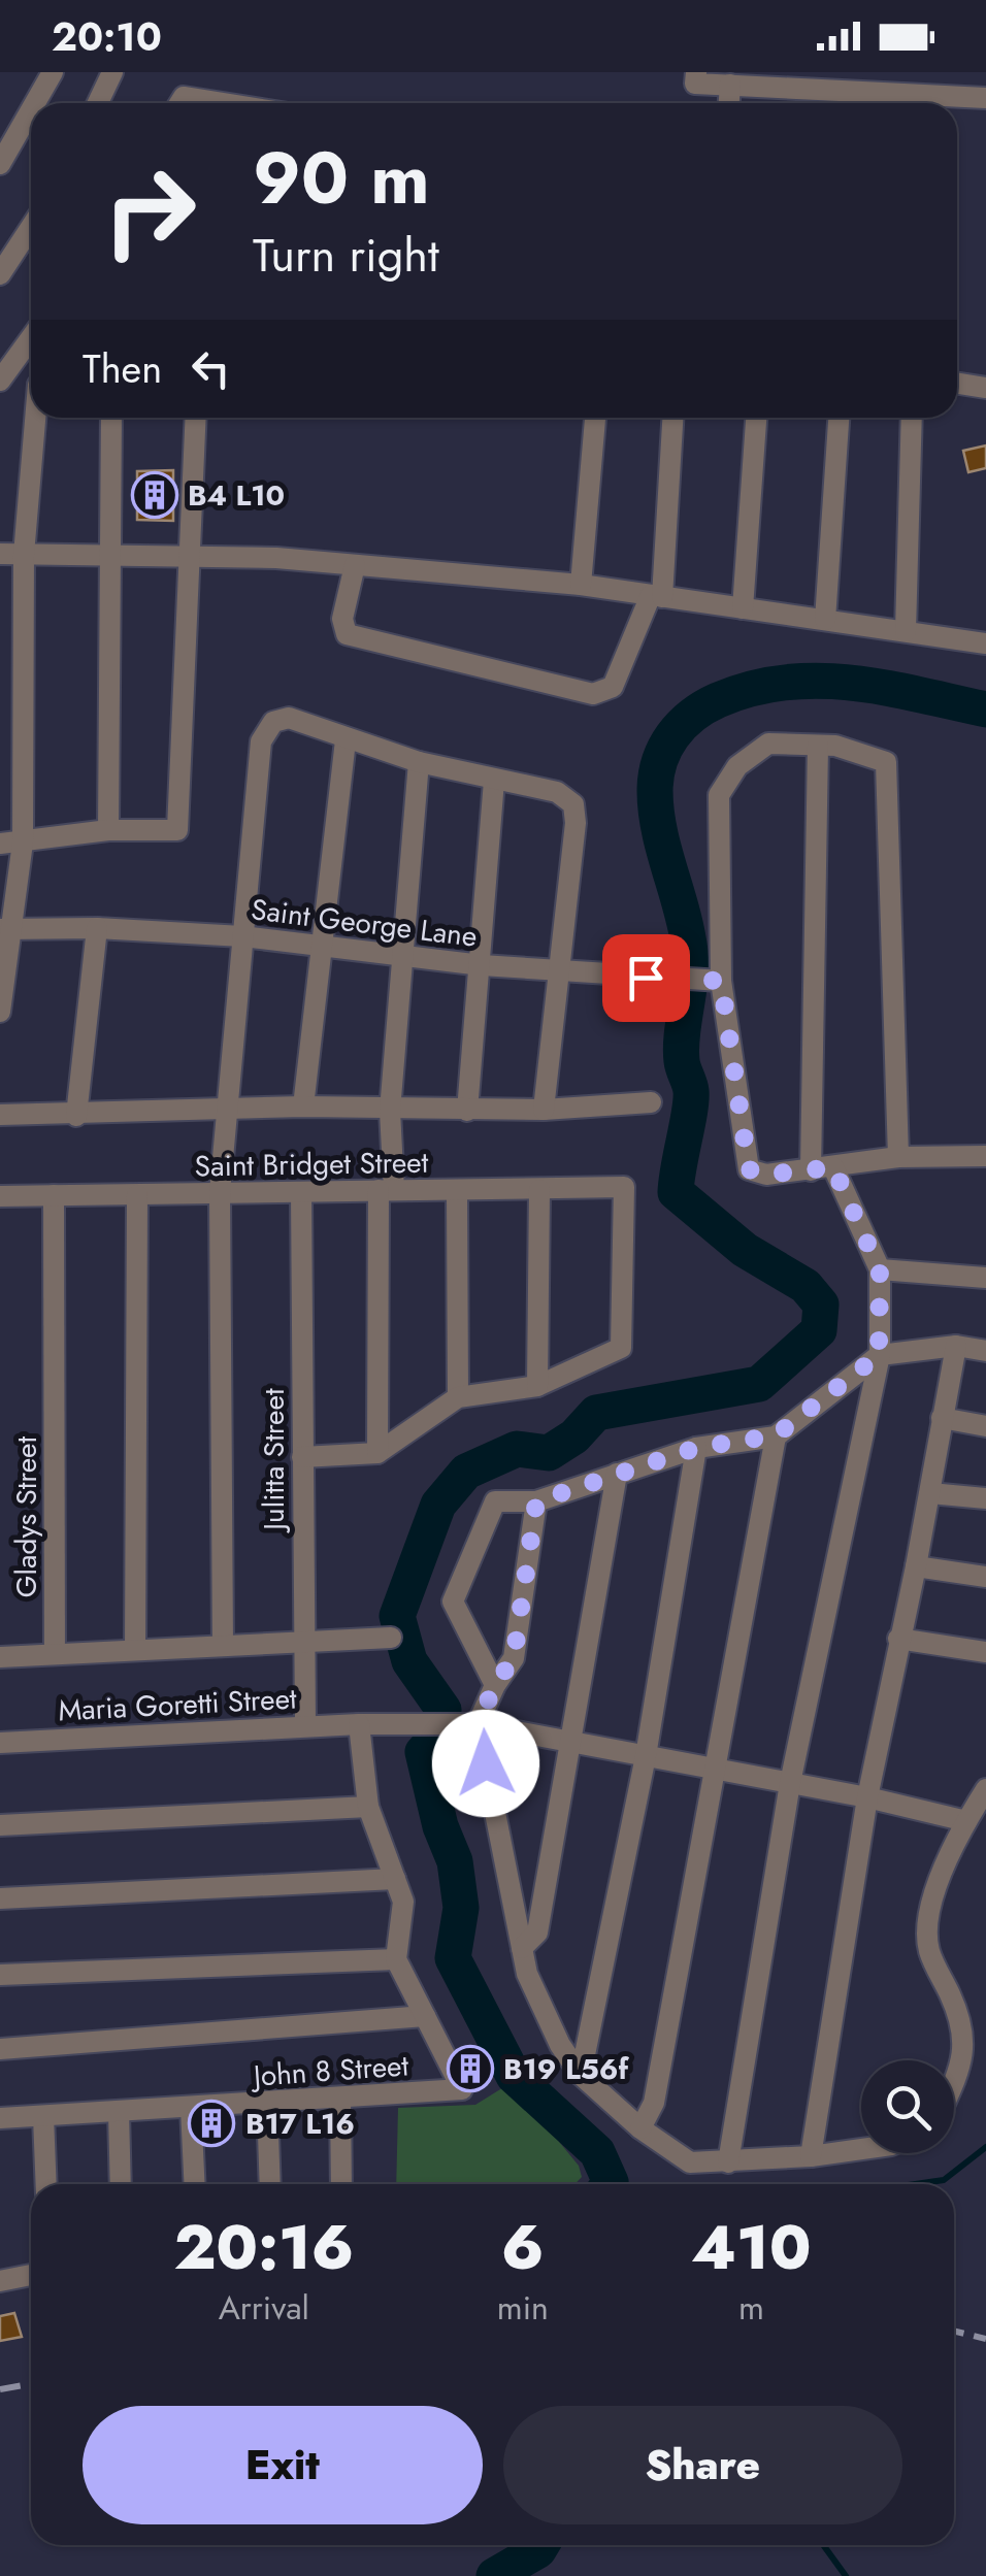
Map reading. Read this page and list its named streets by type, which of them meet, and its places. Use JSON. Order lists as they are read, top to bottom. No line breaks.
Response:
{"streets":{"street":["Saint George Lane","Saint Bridget Street","Julitta Street","Gladys Street","Maria Goretti Street","John 8 Street"]},"crossings":[["Saint Bridget Street","Julitta Street"],["Saint Bridget Street","Gladys Street"],["Julitta Street","Maria Goretti Street"]],"places":{"building":["B4 L10","B19 L56f","B17 L16"]},"page":{"status":"20:10","turn":["90 m","Turn right"],"then":"Then","eta":["20:16","Arrival","6","min","410","m"],"buttons":["Exit","Share"]}}
